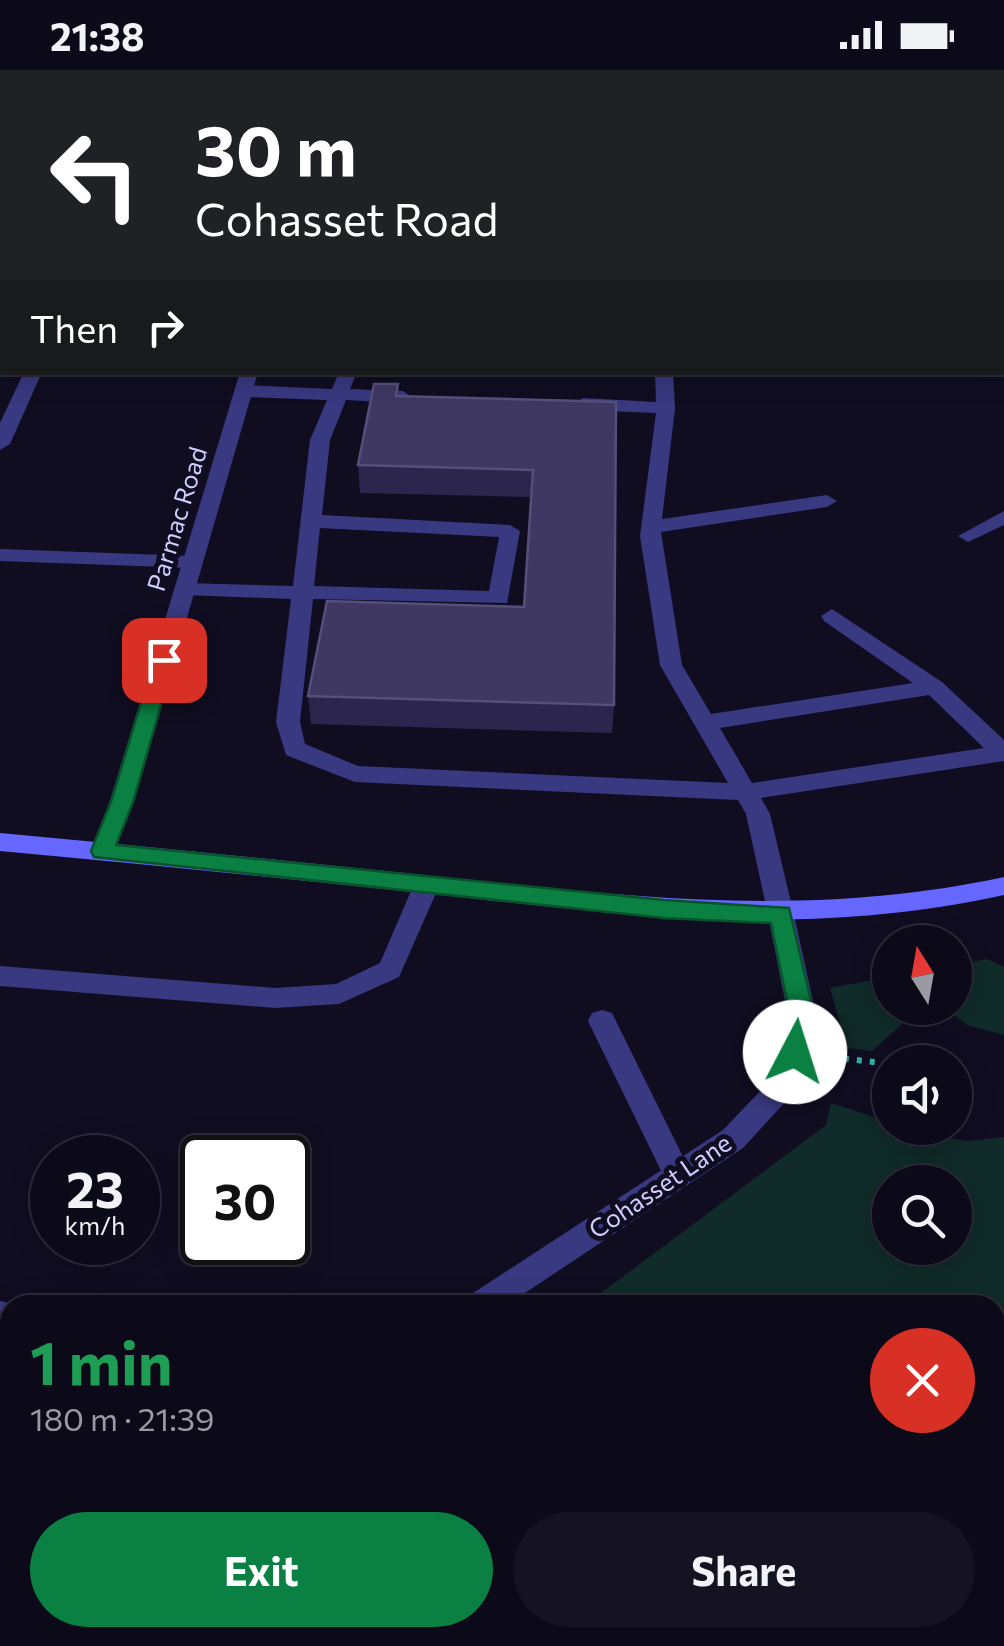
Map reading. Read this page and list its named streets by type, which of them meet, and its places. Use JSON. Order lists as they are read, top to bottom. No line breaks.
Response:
{"streets":{"street":["Parmac Road","Cohasset Lane"]},"north":"top","page":{"status":"21:38","turn":["30 m","Cohasset Road"],"then":"Then","speed":"23 km/h","limit":"30","heading":["1 min","180 m · 21:39"],"buttons":["Exit","Share"]}}
